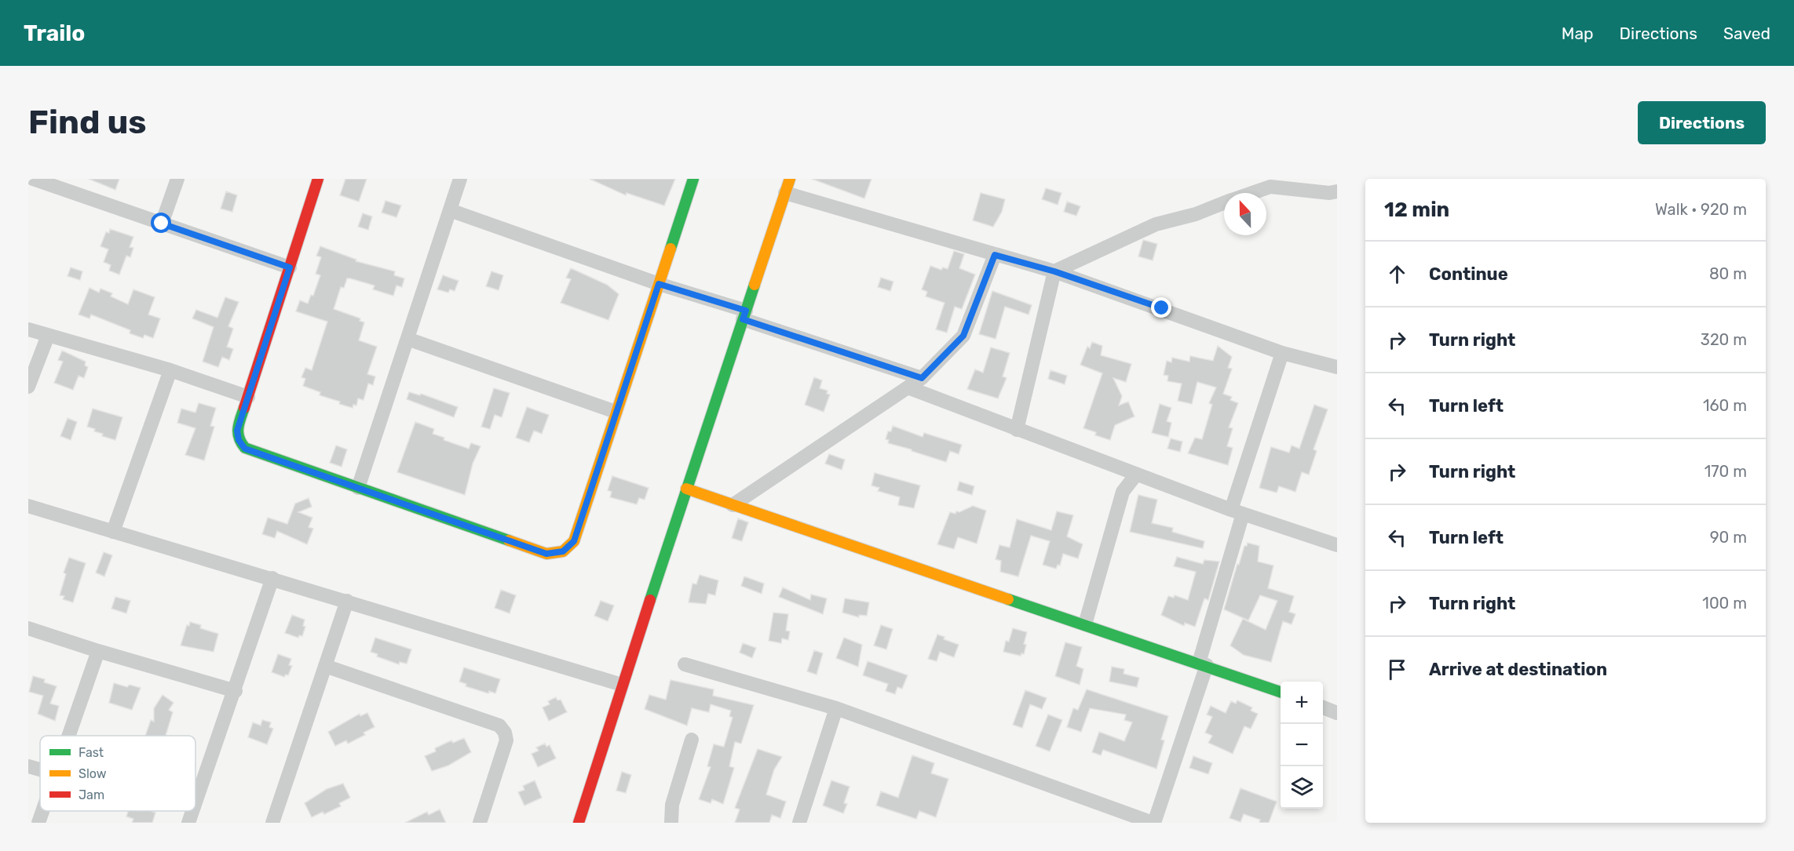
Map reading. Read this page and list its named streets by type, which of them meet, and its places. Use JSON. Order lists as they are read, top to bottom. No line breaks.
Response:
{"legend":["Fast","Slow","Jam"],"north":"top","page":{"header":"Trailo","nav":["Map","Directions","Saved"],"buttons":"Directions","title":"Find us","heading":["12 min","Walk · 920 m"],"list":[["Continue","80 m"],["Turn right","320 m"],["Turn left","160 m"],["Turn right","170 m"],["Turn left","90 m"],["Turn right","100 m"],"Arrive at destination"],"map_buttons":["+","−"]}}
